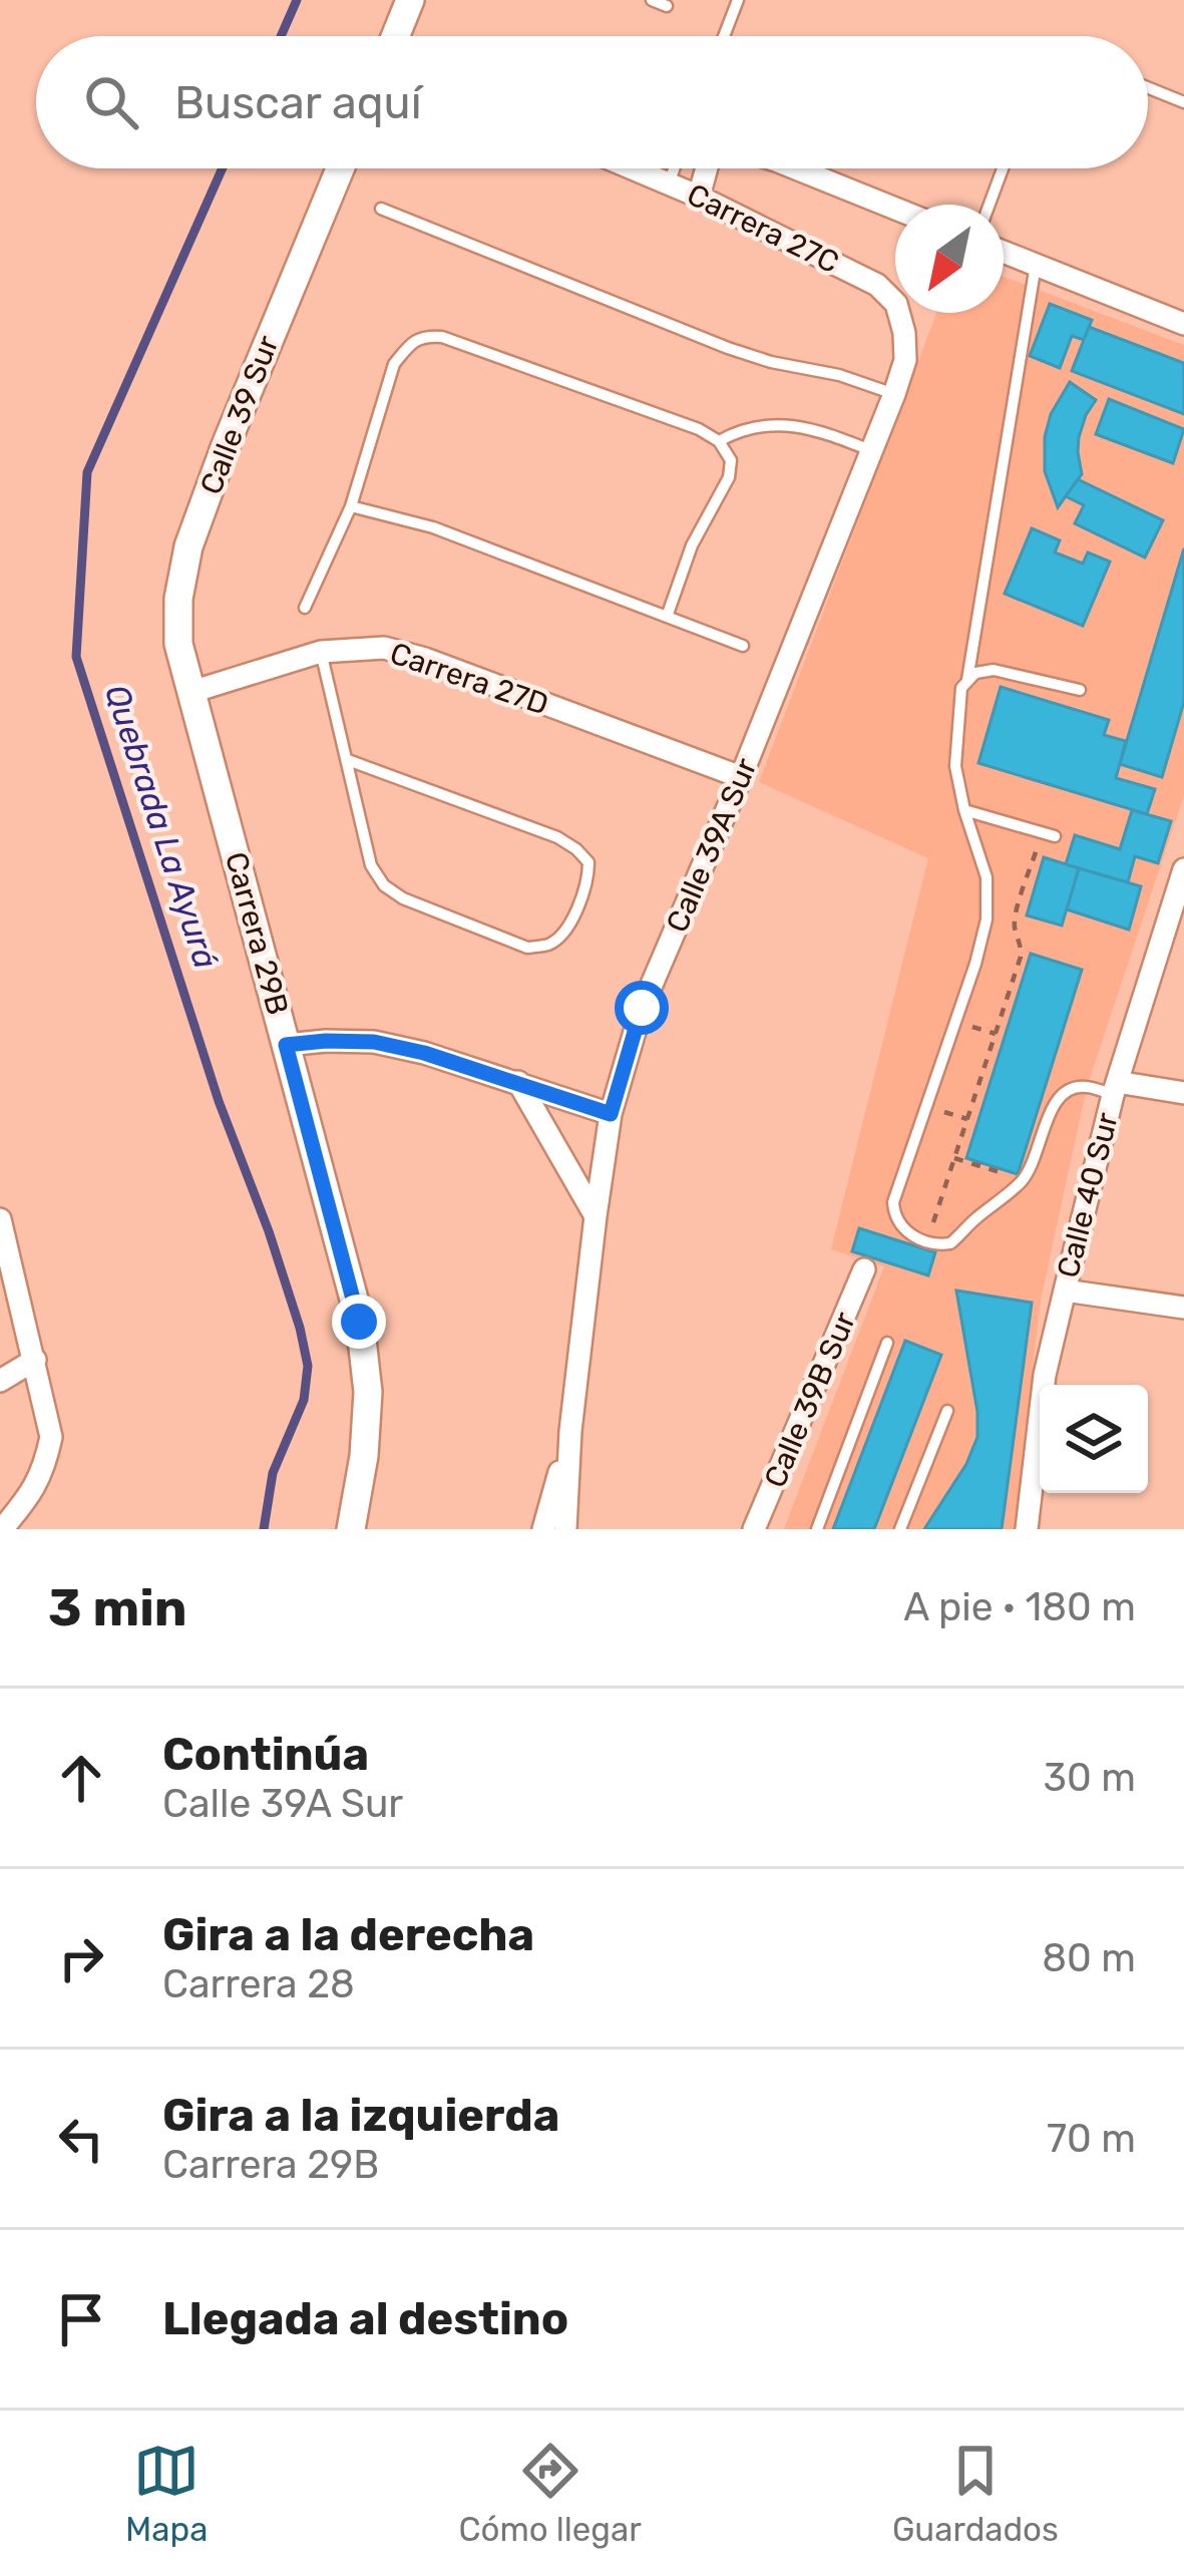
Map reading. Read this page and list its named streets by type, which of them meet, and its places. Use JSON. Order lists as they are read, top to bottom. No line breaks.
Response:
{"streets":{"street":["Carrera 27C","Calle 39 Sur","Carrera 27D","Calle 39A Sur","Carrera 29B","Calle 40 Sur","Calle 39B Sur"]},"crossings":[["Carrera 27C","Calle 39A Sur"],["Calle 39 Sur","Carrera 27D"],["Calle 39 Sur","Carrera 29B"],["Carrera 27D","Calle 39A Sur"],["Carrera 27D","Carrera 29B"]],"water":["Quebrada La Ayurá"],"north":"bottom left","page":{"search":"Buscar aquí","heading":["3 min","A pie · 180 m"],"list":[["Continúa","Calle 39A Sur","30 m"],["Gira a la derecha","Carrera 28","80 m"],["Gira a la izquierda","Carrera 29B","70 m"],"Llegada al destino"],"nav":["Mapa","Cómo llegar","Guardados"]}}
